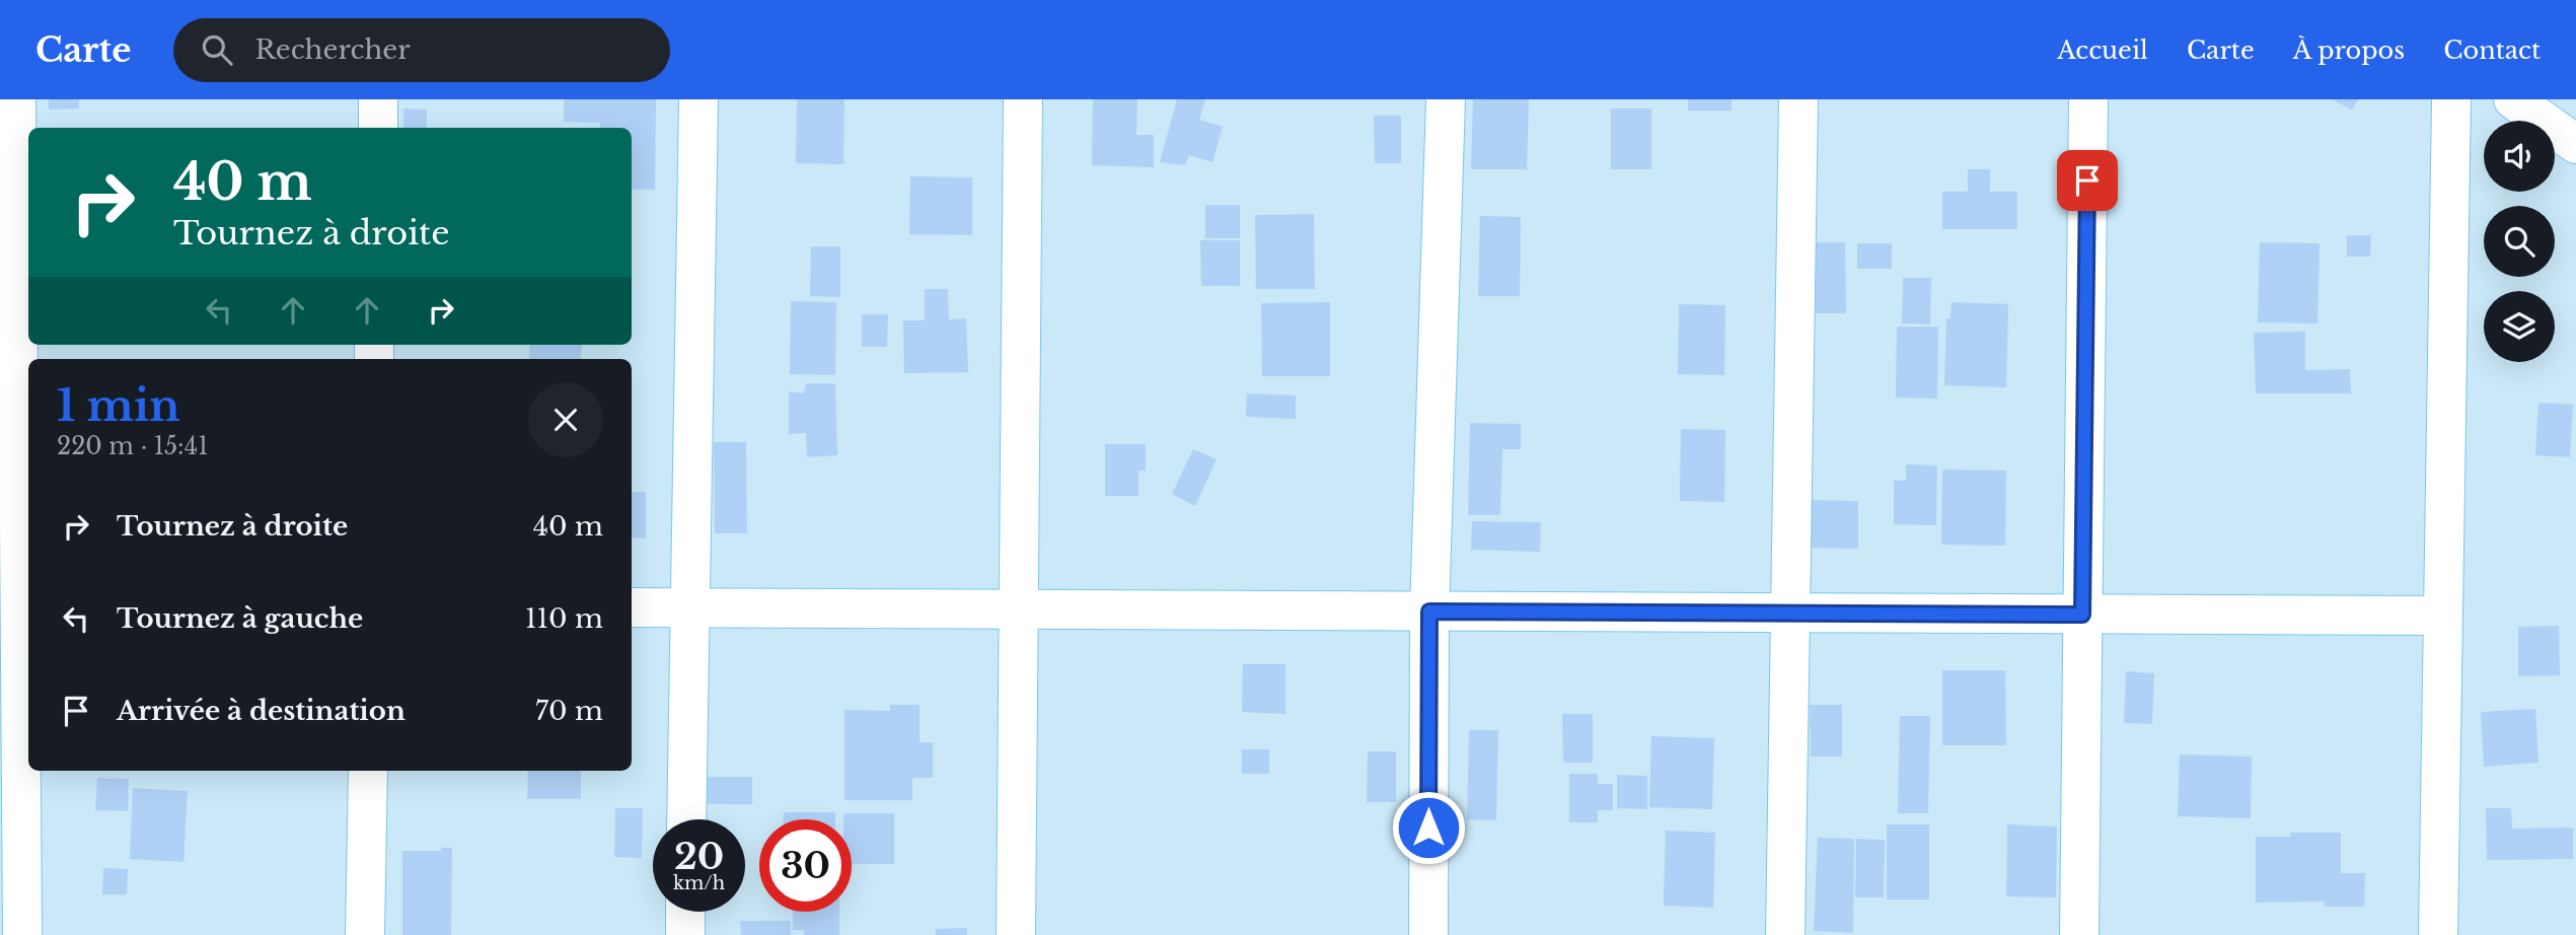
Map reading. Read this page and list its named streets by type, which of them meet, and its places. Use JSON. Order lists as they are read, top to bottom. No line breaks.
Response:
{"page":{"header":"Carte","search":"Rechercher","nav":["Accueil","Carte","À propos","Contact"],"turn":["40 m","Tournez à droite"],"heading":["1 min","220 m · 15:41"],"list":[{"name":"Tournez à droite","value":"40 m"},{"name":"Tournez à gauche","value":"110 m"},{"name":"Arrivée à destination","value":"70 m"}],"speed":"20 km/h","limit":"30"}}
